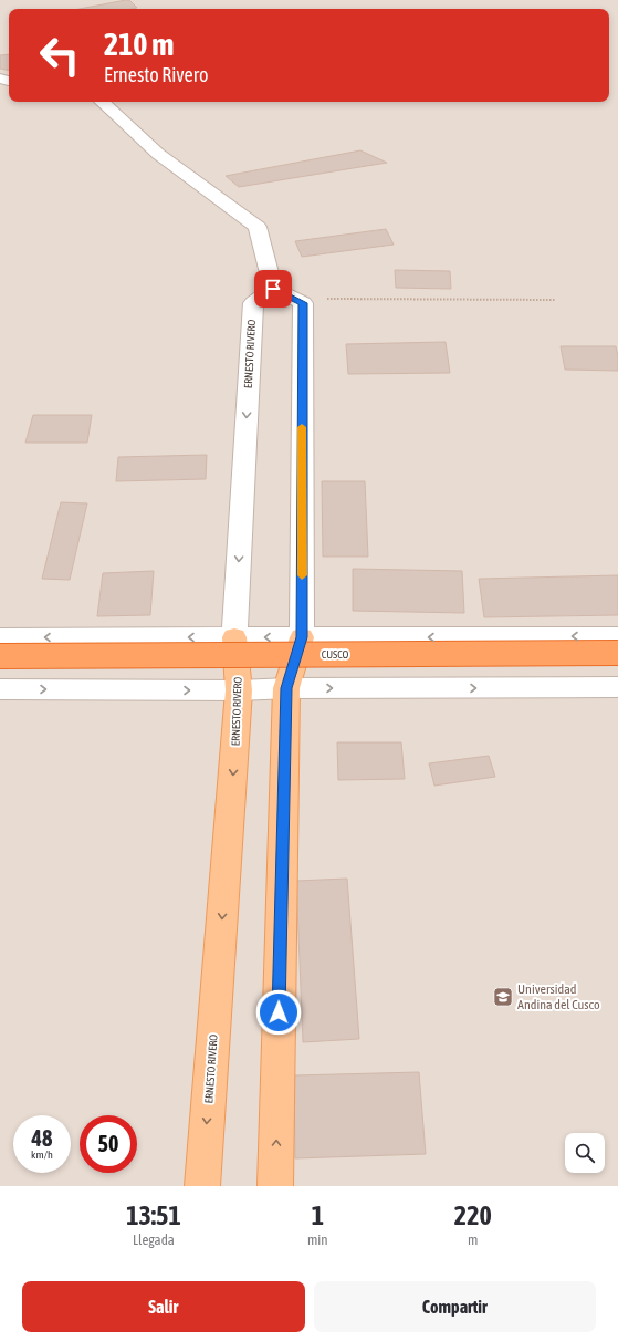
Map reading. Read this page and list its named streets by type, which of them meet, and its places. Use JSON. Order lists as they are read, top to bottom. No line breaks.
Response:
{"streets":{"highway":["CUSCO"],"main road":["ERNESTO RIVERO"]},"places":{"school or university":["Universidad Andina del Cusco"]},"page":{"turn":["210 m","Ernesto Rivero"],"speed":"48 km/h","limit":"50","eta":["13:51","Llegada","1","min","220","m"],"buttons":["Salir","Compartir"]}}
